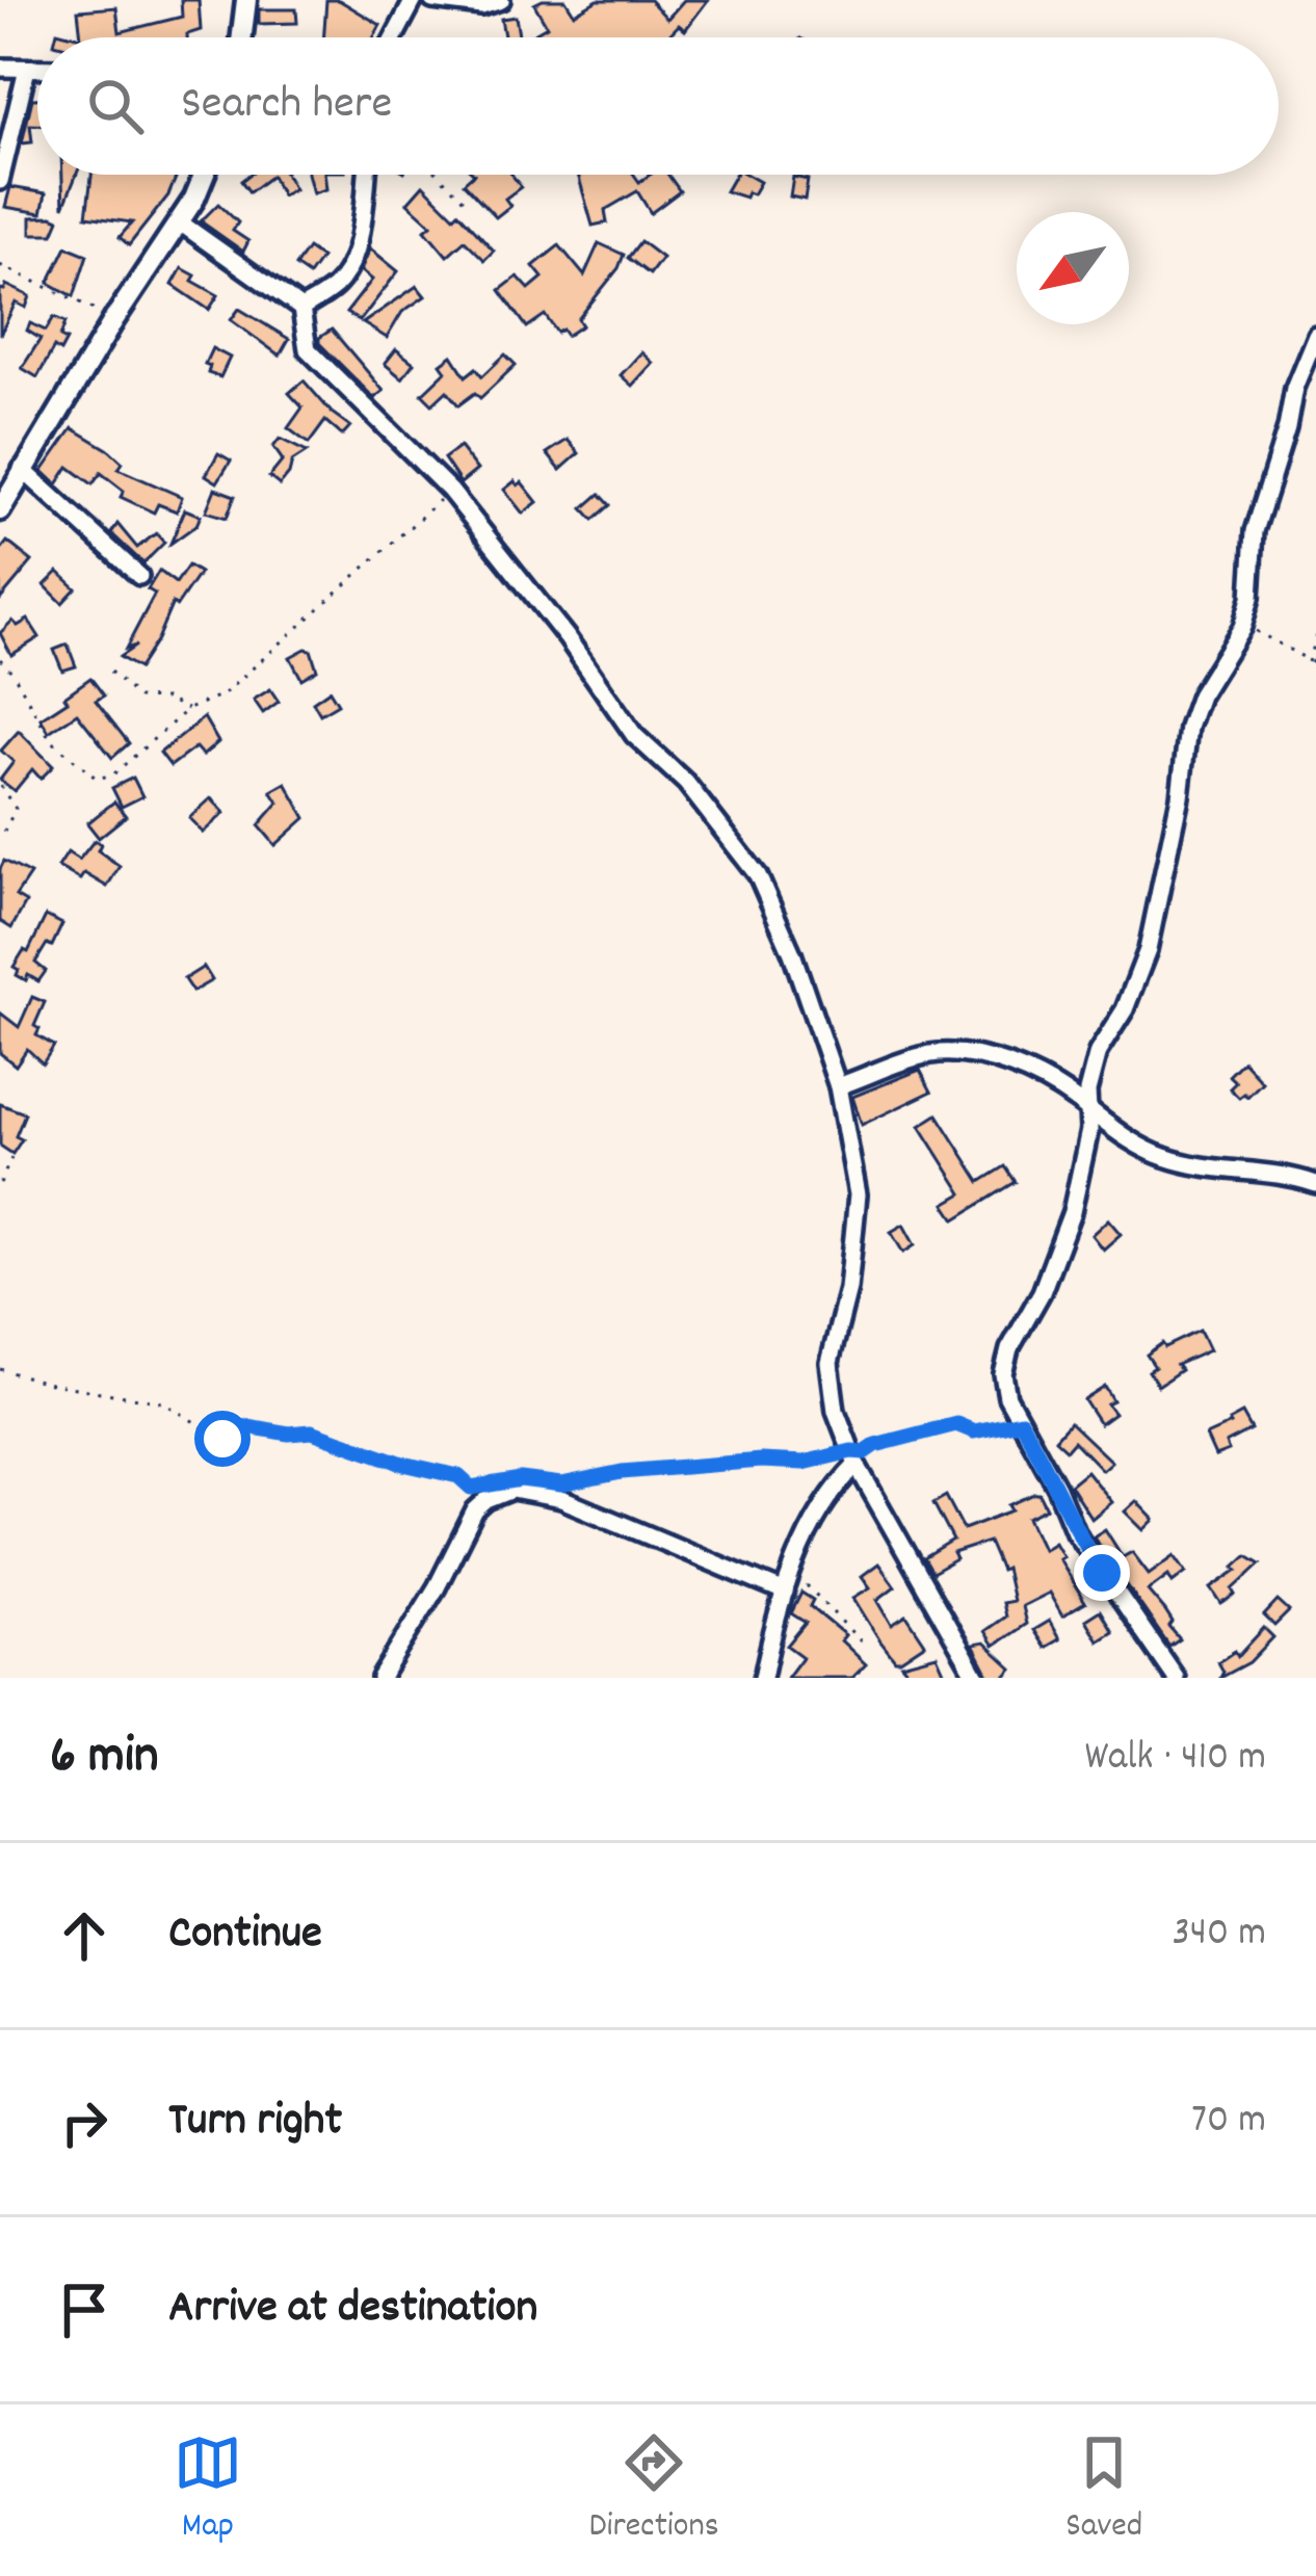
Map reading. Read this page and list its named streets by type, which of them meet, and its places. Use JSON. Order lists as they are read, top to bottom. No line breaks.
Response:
{"north":"bottom left","page":{"search":"Search here","heading":["6 min","Walk · 410 m"],"list":[["Continue","340 m"],["Turn right","70 m"],"Arrive at destination"],"nav":["Map","Directions","Saved"]}}
